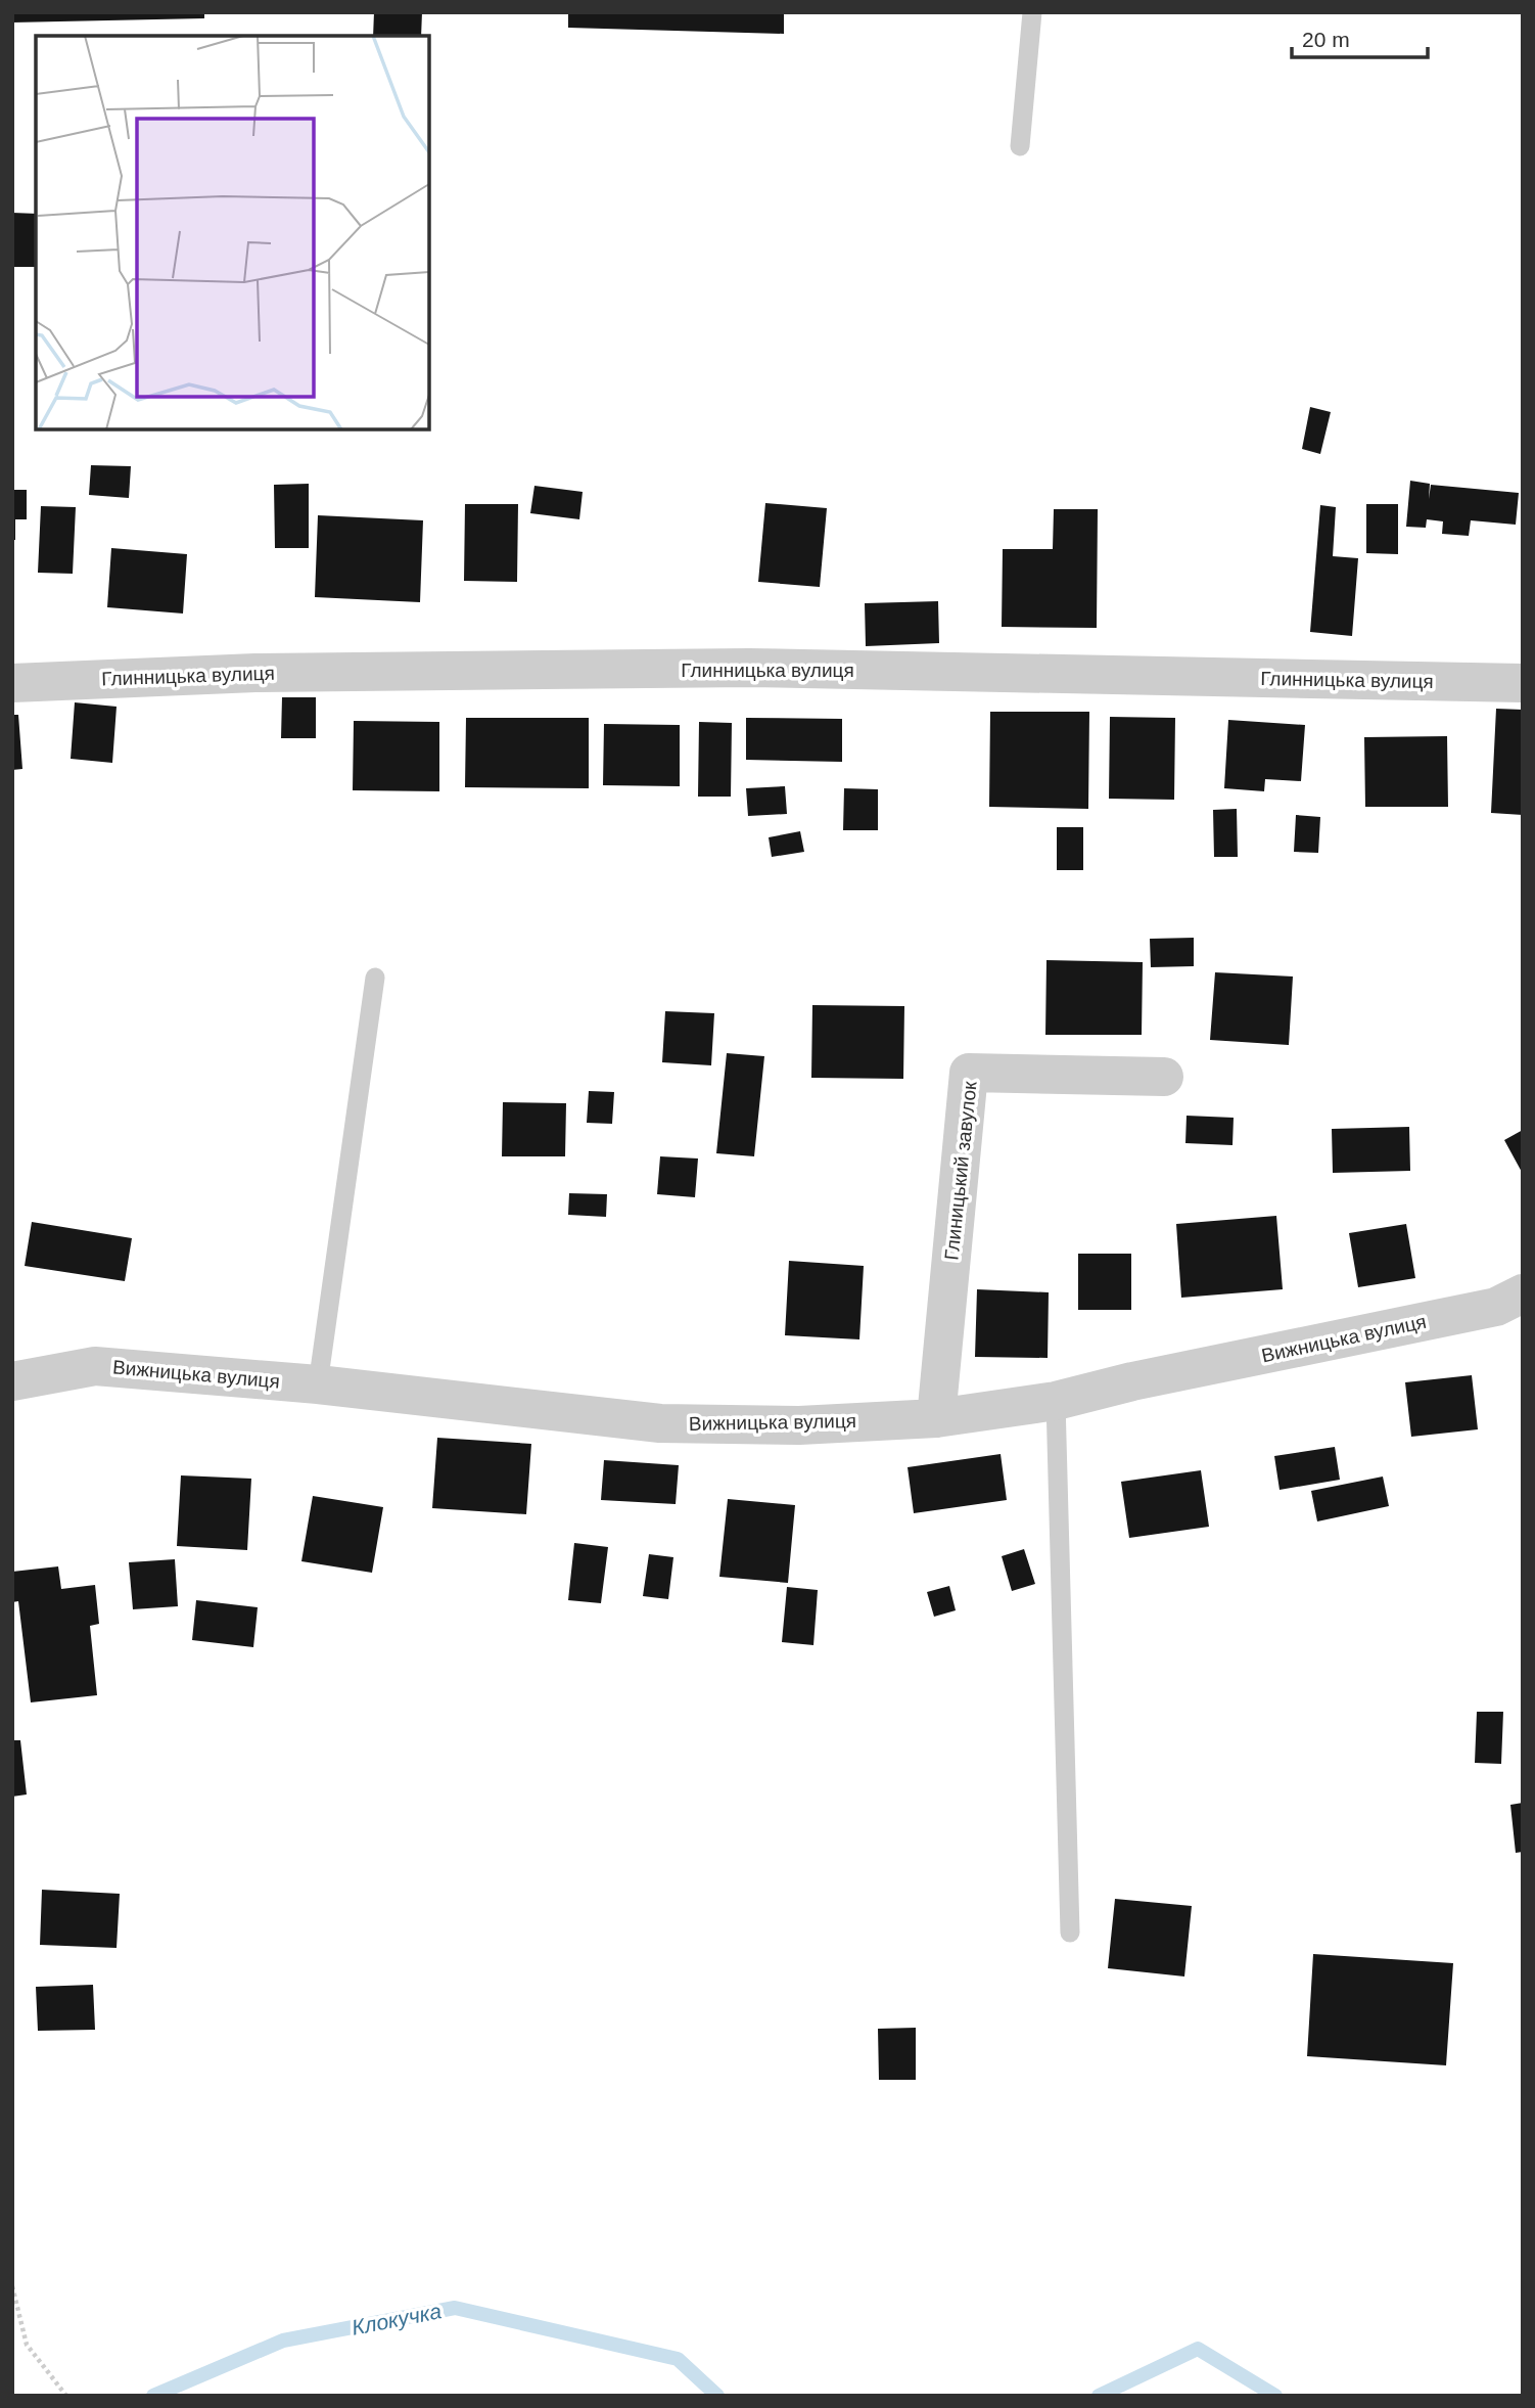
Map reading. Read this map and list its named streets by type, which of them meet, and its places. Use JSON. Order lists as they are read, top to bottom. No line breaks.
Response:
{"streets":{"street":["Глинницька вулиця","Глиницький завулок","Вижницька вулиця"]},"crossings":[["Глиницький завулок","Вижницька вулиця"]],"water":["Клокучка"],"scale_bar":"20 m"}
